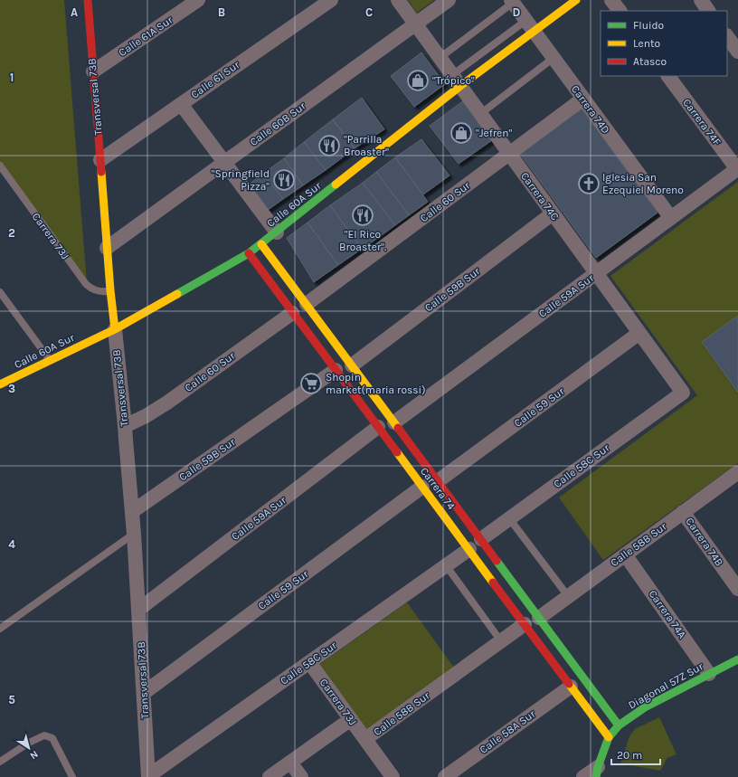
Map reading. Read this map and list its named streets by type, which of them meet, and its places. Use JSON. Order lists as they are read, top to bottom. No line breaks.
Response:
{"streets":{"street":["Calle 61A Sur","Calle 61 Sur","Transversal 73B","Carrera 74D","Carrera 74F","Calle 60B Sur","Carrera 74C","Calle 60 Sur","Calle 60A Sur","Carrera 73J","Calle 59B Sur","Calle 59A Sur","Calle 59 Sur","Calle 58C Sur","Carrera 74","Carrera 74B","Calle 58B Sur","Carrera 74A","Diagonal 57Z Sur","Calle 58A Sur"]},"crossings":[["Calle 61A Sur","Transversal 73B"],["Calle 61 Sur","Transversal 73B"],["Transversal 73B","Calle 60B Sur"],["Transversal 73B","Calle 60 Sur"],["Transversal 73B","Calle 60A Sur"],["Transversal 73B","Carrera 73J"],["Transversal 73B","Calle 59B Sur"],["Transversal 73B","Calle 59A Sur"],["Transversal 73B","Calle 59 Sur"],["Transversal 73B","Calle 58C Sur"],["Carrera 74D","Calle 60 Sur"],["Carrera 74D","Calle 60A Sur"],["Carrera 74D","Calle 59A Sur"],["Carrera 74F","Calle 59A Sur"],["Calle 60B Sur","Carrera 74C"],["Carrera 74C","Calle 60 Sur"],["Carrera 74C","Calle 60A Sur"],["Carrera 74C","Calle 59B Sur"],["Carrera 74C","Calle 59A Sur"],["Carrera 74C","Calle 59 Sur"],["Carrera 74C","Calle 58C Sur"],["Calle 60 Sur","Carrera 74"],["Calle 60A Sur","Carrera 74"],["Carrera 73J","Calle 58C Sur"],["Carrera 73J","Calle 58B Sur"],["Calle 59B Sur","Carrera 74"],["Calle 59A Sur","Carrera 74"],["Calle 59 Sur","Carrera 74"],["Calle 58C Sur","Carrera 74"],["Carrera 74","Calle 58B Sur"],["Carrera 74","Diagonal 57Z Sur"],["Carrera 74","Calle 58A Sur"],["Carrera 74B","Calle 58B Sur"],["Calle 58B Sur","Carrera 74A"],["Carrera 74A","Diagonal 57Z Sur"]],"places":{"shop":["\"Trópico\"","\"Jefren\""],"restaurant":["\"Parrilla Broaster\"","\"Springfield Pizza\"","\"El Rico Broaster\"."],"church":["Iglesia San Ezequiel Moreno"],"supermarket":["Shopin market(maria rossi)"]},"legend":["Fluido","Lento","Atasco"],"scale_bar":"20 m","north":"bottom right","grid":{"columns":["A","B","C","D"],"rows":["1","2","3","4","5"]}}
